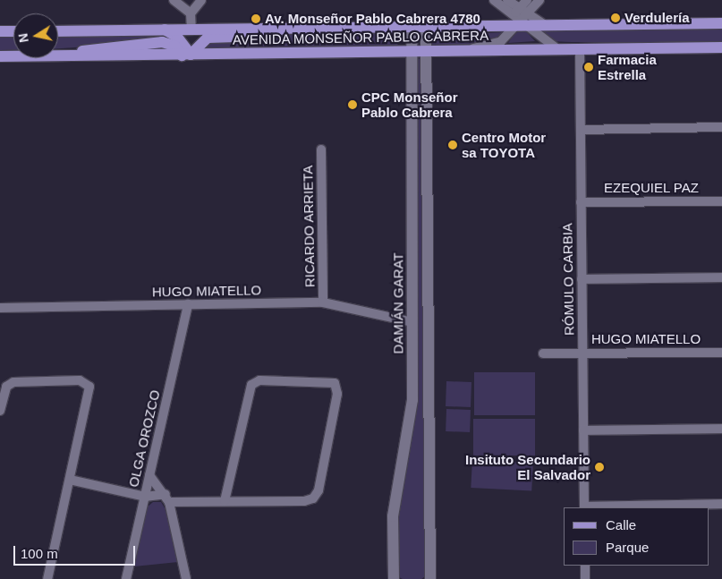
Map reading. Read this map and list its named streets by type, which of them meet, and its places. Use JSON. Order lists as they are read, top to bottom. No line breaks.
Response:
{"streets":{"main road":["AVENIDA MONSEÑOR PABLO CABRERA","DAMIÁN GARAT"],"street":["EZEQUIEL PAZ","RICARDO ARRIETA","RÓMULO CARBIA","HUGO MIATELLO","OLGA OROZCO"]},"crossings":[["AVENIDA MONSEÑOR PABLO CABRERA","RÓMULO CARBIA"],["AVENIDA MONSEÑOR PABLO CABRERA","DAMIÁN GARAT"],["EZEQUIEL PAZ","RÓMULO CARBIA"],["RICARDO ARRIETA","HUGO MIATELLO"],["RÓMULO CARBIA","HUGO MIATELLO"],["HUGO MIATELLO","DAMIÁN GARAT"],["HUGO MIATELLO","OLGA OROZCO"]],"places":["Verdulería","Av. Monseñor Pablo Cabrera 4780","Farmacia Estrella","CPC Monseñor Pablo Cabrera","Centro Motor sa TOYOTA","Insituto Secundario El Salvador"],"legend":["Calle","Parque"],"scale_bar":"100 m","north":"left"}
